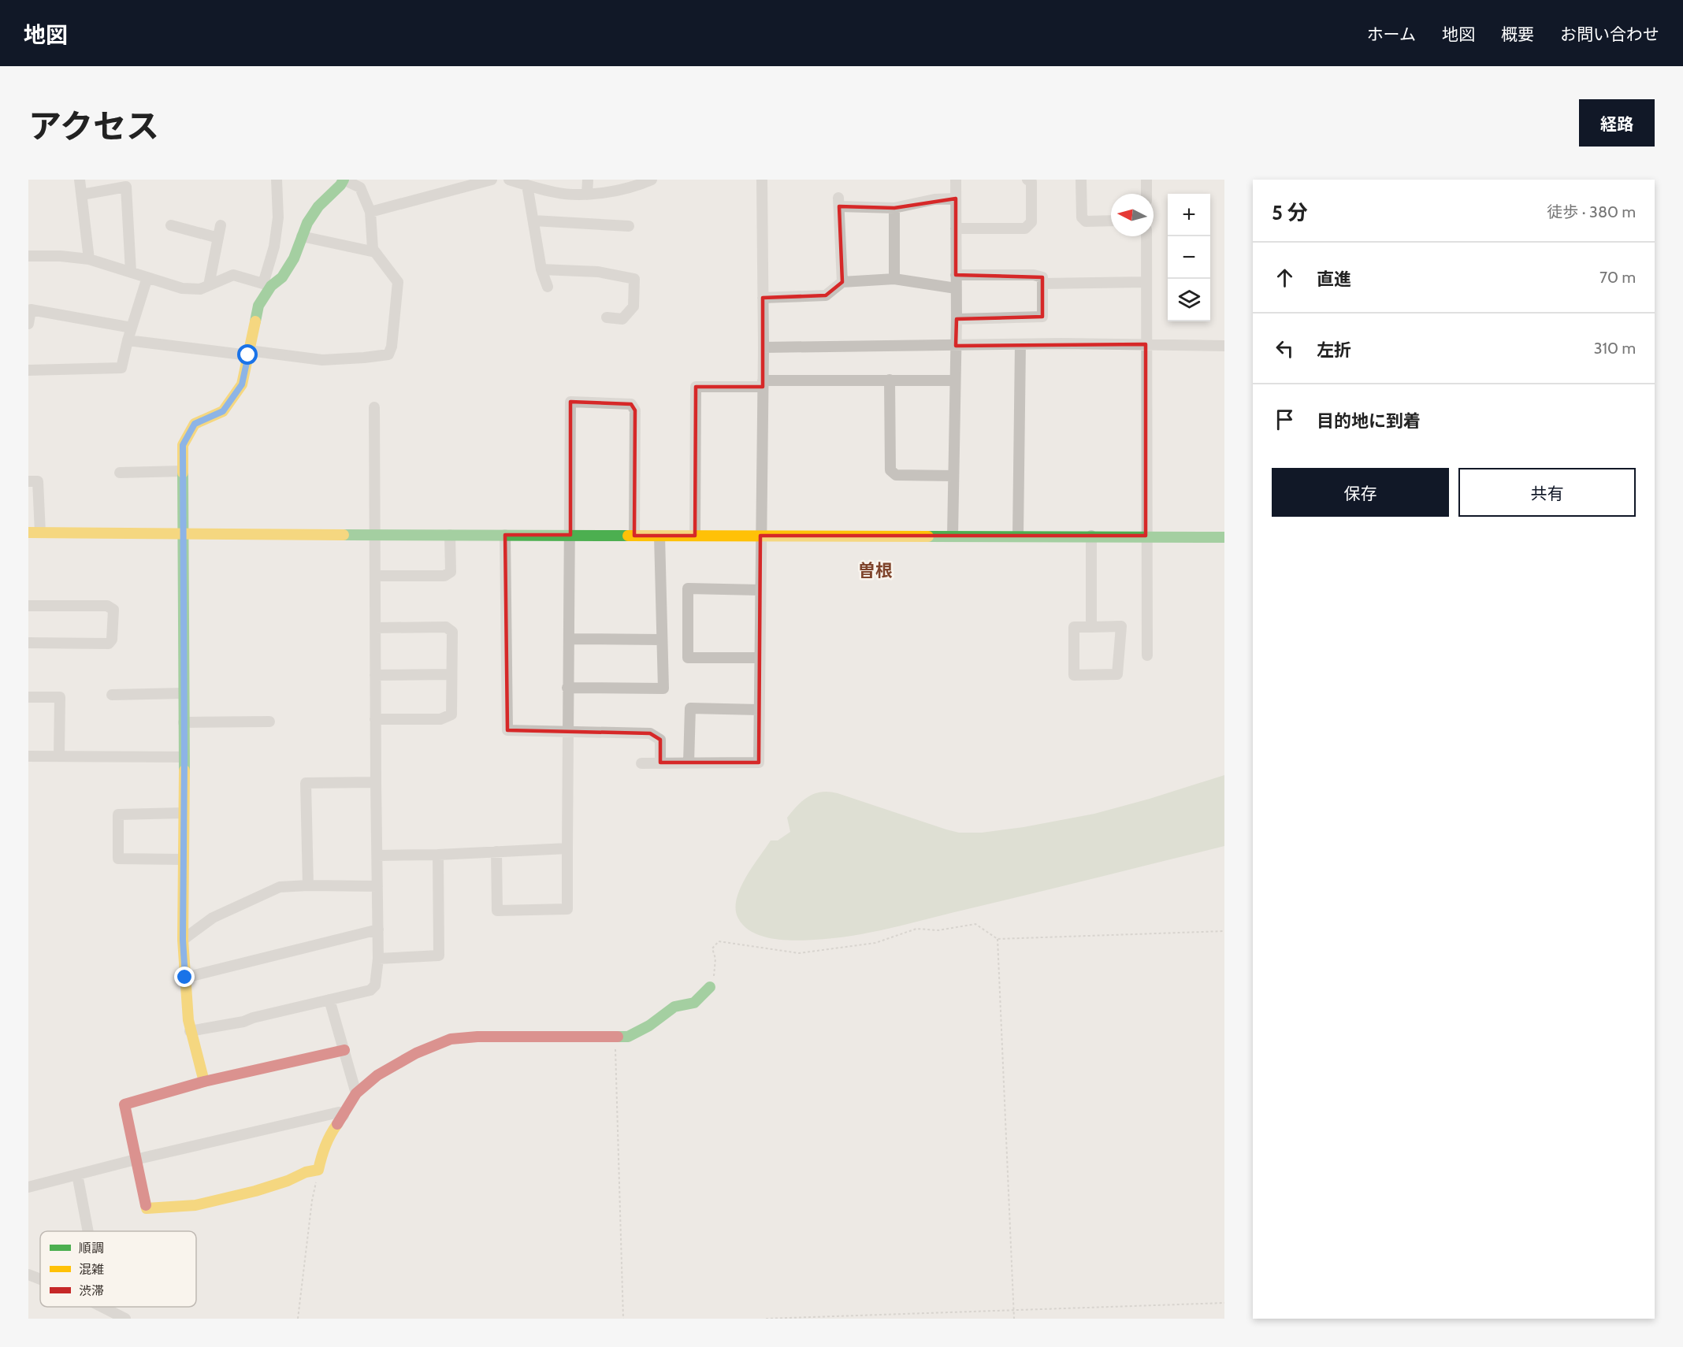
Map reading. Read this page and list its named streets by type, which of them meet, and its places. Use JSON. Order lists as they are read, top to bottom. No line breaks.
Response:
{"districts":["曽根"],"legend":["順調","混雑","渋滞"],"north":"left","page":{"header":"地図","nav":["ホーム","地図","概要","お問い合わせ"],"title":"アクセス","buttons":["経路",["保存","共有"]],"heading":["5 分","徒歩 · 380 m"],"map_buttons":["+","−"],"list":[["直進","70 m"],["左折","310 m"],"目的地に到着"]}}
